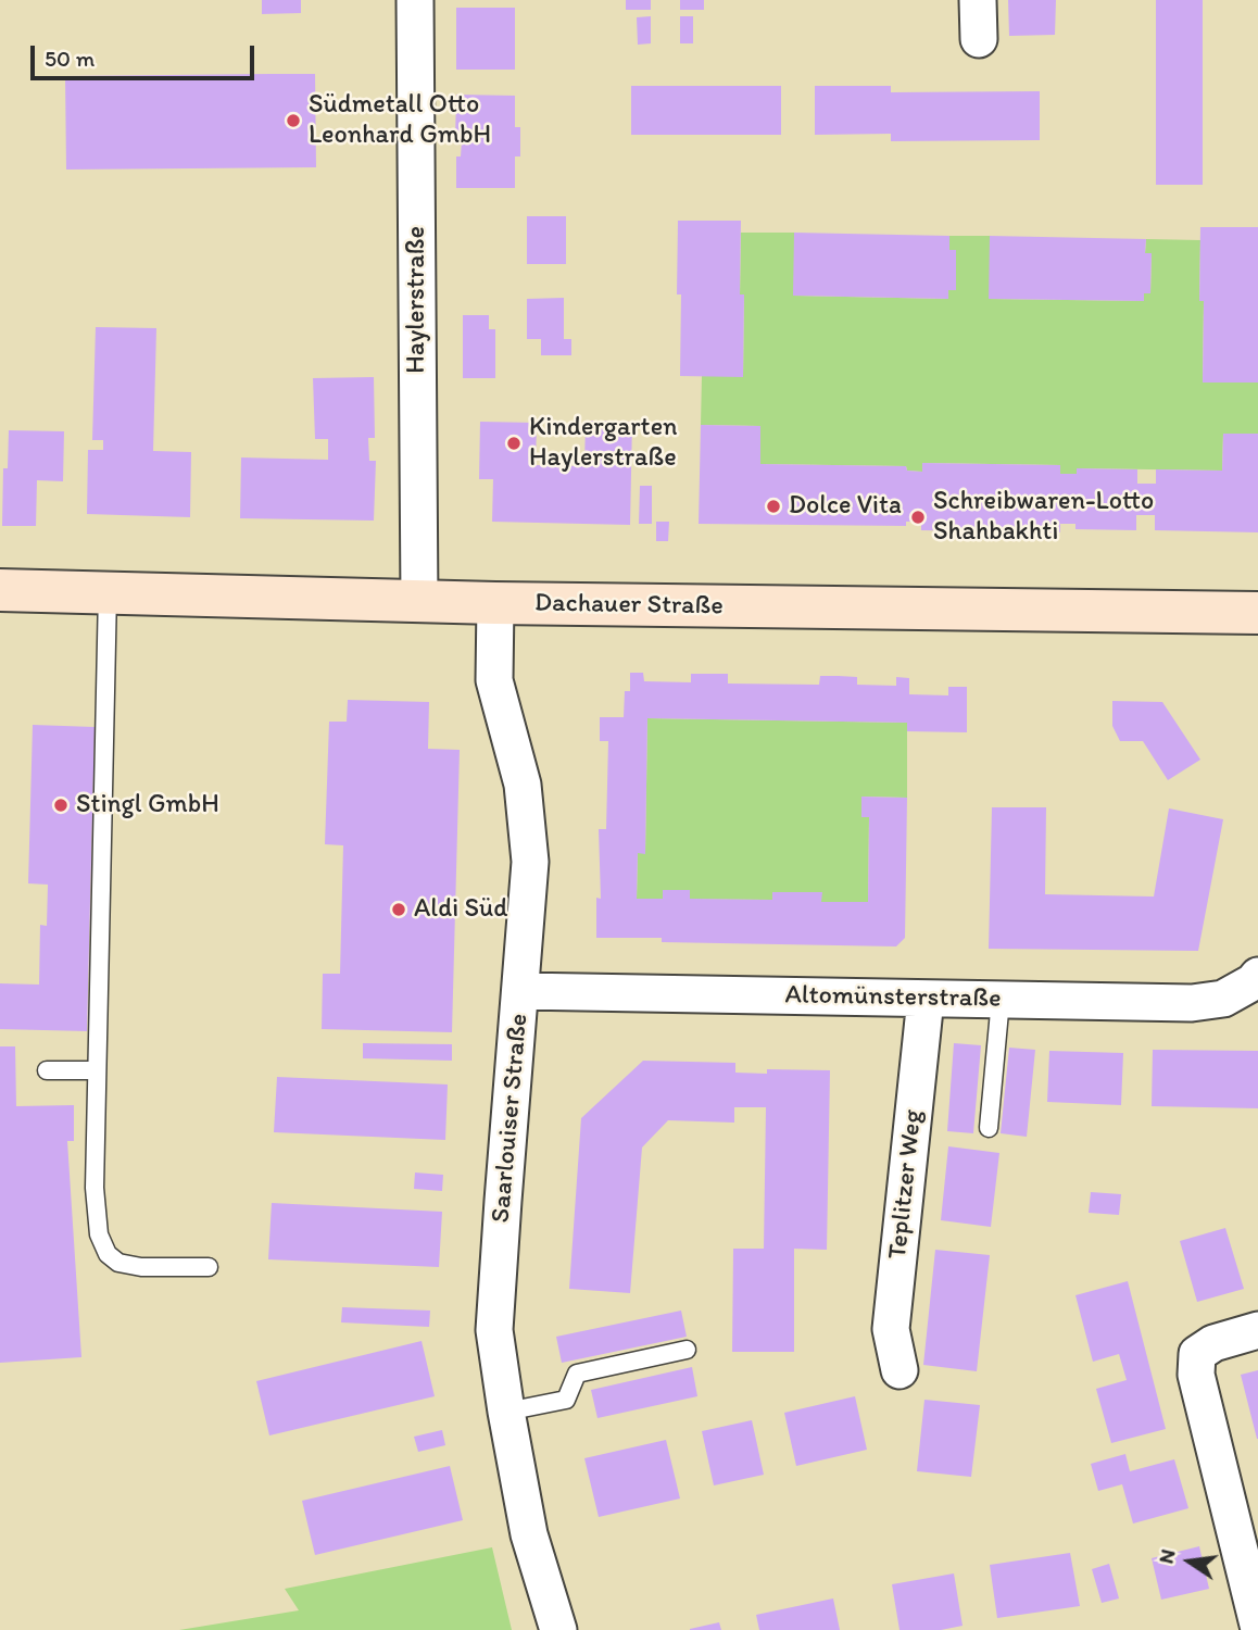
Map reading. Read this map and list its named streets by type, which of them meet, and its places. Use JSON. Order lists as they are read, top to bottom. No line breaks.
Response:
{"streets":{"main road":["Dachauer Straße"],"street":["Haylerstraße","Altomünsterstraße","Saarlouiser Straße","Teplitzer Weg"]},"crossings":[["Haylerstraße","Dachauer Straße"],["Dachauer Straße","Saarlouiser Straße"],["Altomünsterstraße","Saarlouiser Straße"],["Altomünsterstraße","Teplitzer Weg"]],"places":["Südmetall Otto Leonhard GmbH","Kindergarten Haylerstraße","Dolce Vita","Schreibwaren-Lotto Shahbakhti","Stingl GmbH","Aldi Süd"],"scale_bar":"50 m","north":"left"}
